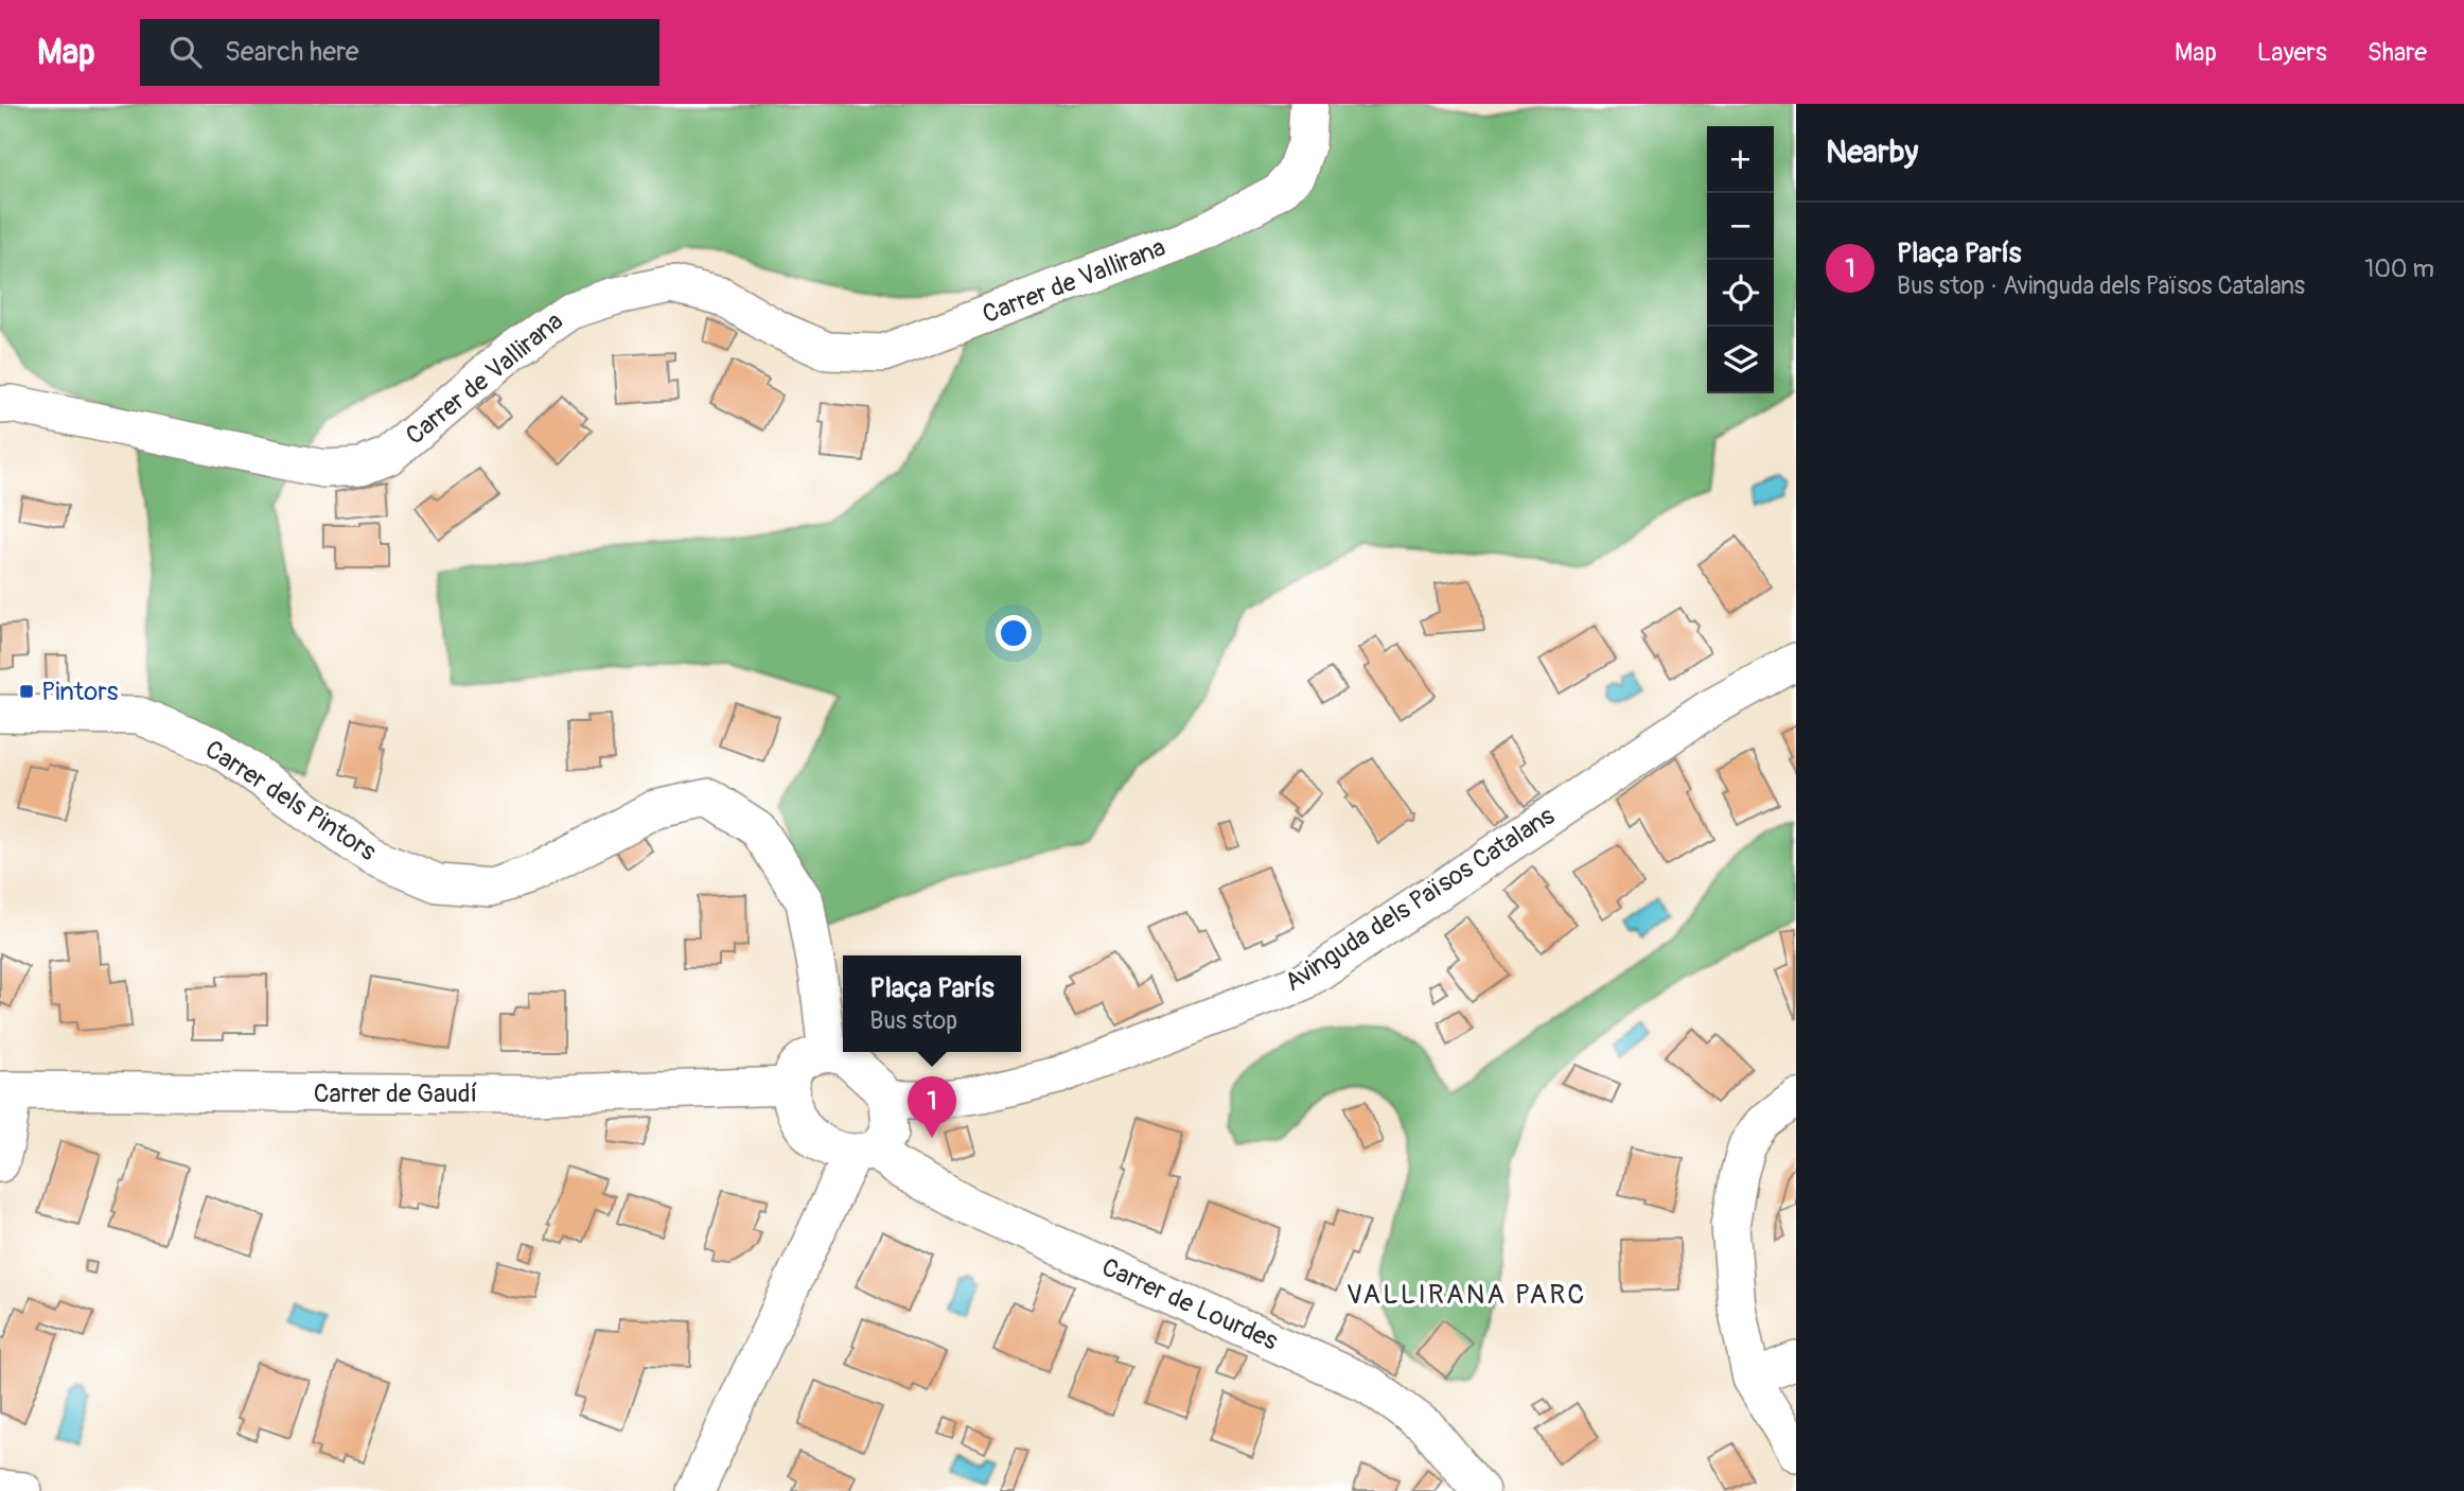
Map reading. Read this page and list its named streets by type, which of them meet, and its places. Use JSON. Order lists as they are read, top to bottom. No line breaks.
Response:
{"streets":{"street":["Carrer de Vallirana","Carrer dels Pintors","Avinguda dels Països Catalans","Carrer de Gaudí","Carrer de Lourdes"]},"crossings":[["Carrer dels Pintors","Avinguda dels Països Catalans"],["Carrer dels Pintors","Carrer de Gaudí"],["Carrer dels Pintors","Carrer de Lourdes"],["Avinguda dels Països Catalans","Carrer de Gaudí"],["Avinguda dels Països Catalans","Carrer de Lourdes"],["Carrer de Gaudí","Carrer de Lourdes"]],"districts":["VALLIRANA PARC"],"places":{"transit":["Pintors"]},"page":{"header":"Map","search":"Search here","nav":["Map","Layers","Share"],"heading":"Nearby","map_buttons":["+","−"],"list":[{"mark":"1","name":"Plaça París","note":"Bus stop · Avinguda dels Països Catalans","value":"100 m"}],"popup":["Plaça París","Bus stop"],"pins":"1"}}
